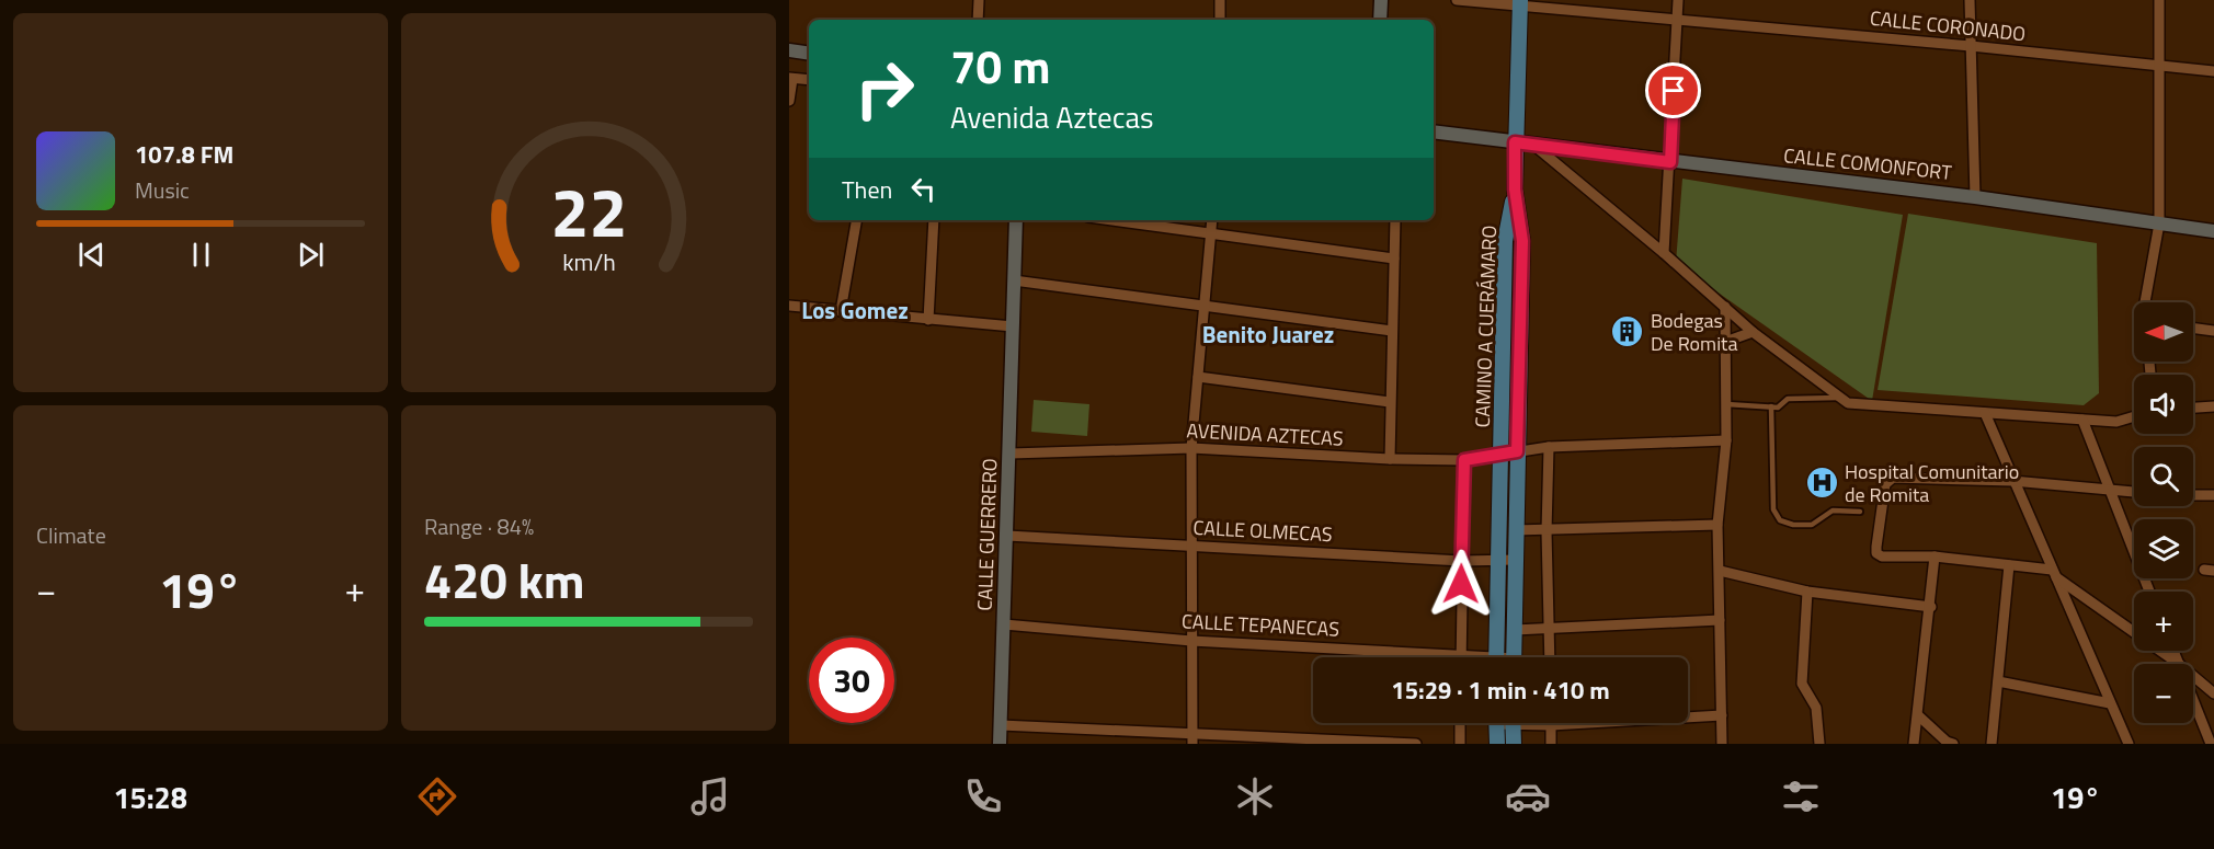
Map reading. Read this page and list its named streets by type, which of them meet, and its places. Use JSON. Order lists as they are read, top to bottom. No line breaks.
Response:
{"streets":{"main road":["CAMINO A CUERÁMARO"],"street":["CALLE CORONADO","CALLE COMONFORT","AVENIDA AZTECAS","CALLE OLMECAS","CALLE GUERRERO","CALLE TEPANECAS"]},"crossings":[["CAMINO A CUERÁMARO","AVENIDA AZTECAS"],["CAMINO A CUERÁMARO","CALLE OLMECAS"],["AVENIDA AZTECAS","CALLE GUERRERO"],["CALLE OLMECAS","CALLE GUERRERO"],["CALLE GUERRERO","CALLE TEPANECAS"]],"districts":["Los Gomez","Benito Juarez"],"places":{"building":["Bodegas De Romita"],"hospital":["Hospital Comunitario de Romita"]},"north":"left","page":{"turn":["70 m","Avenida Aztecas"],"song":["107.8 FM","Music"],"then":"Then","map_buttons":["+","−"],"tile":["Climate",["Range · 84%","420 km"]],"heat":["−","19°","+"],"limit":"30","trip":"15:29 · 1 min · 410 m","tabs":["15:28","19°"],"gauge":["22","km/h"]}}
